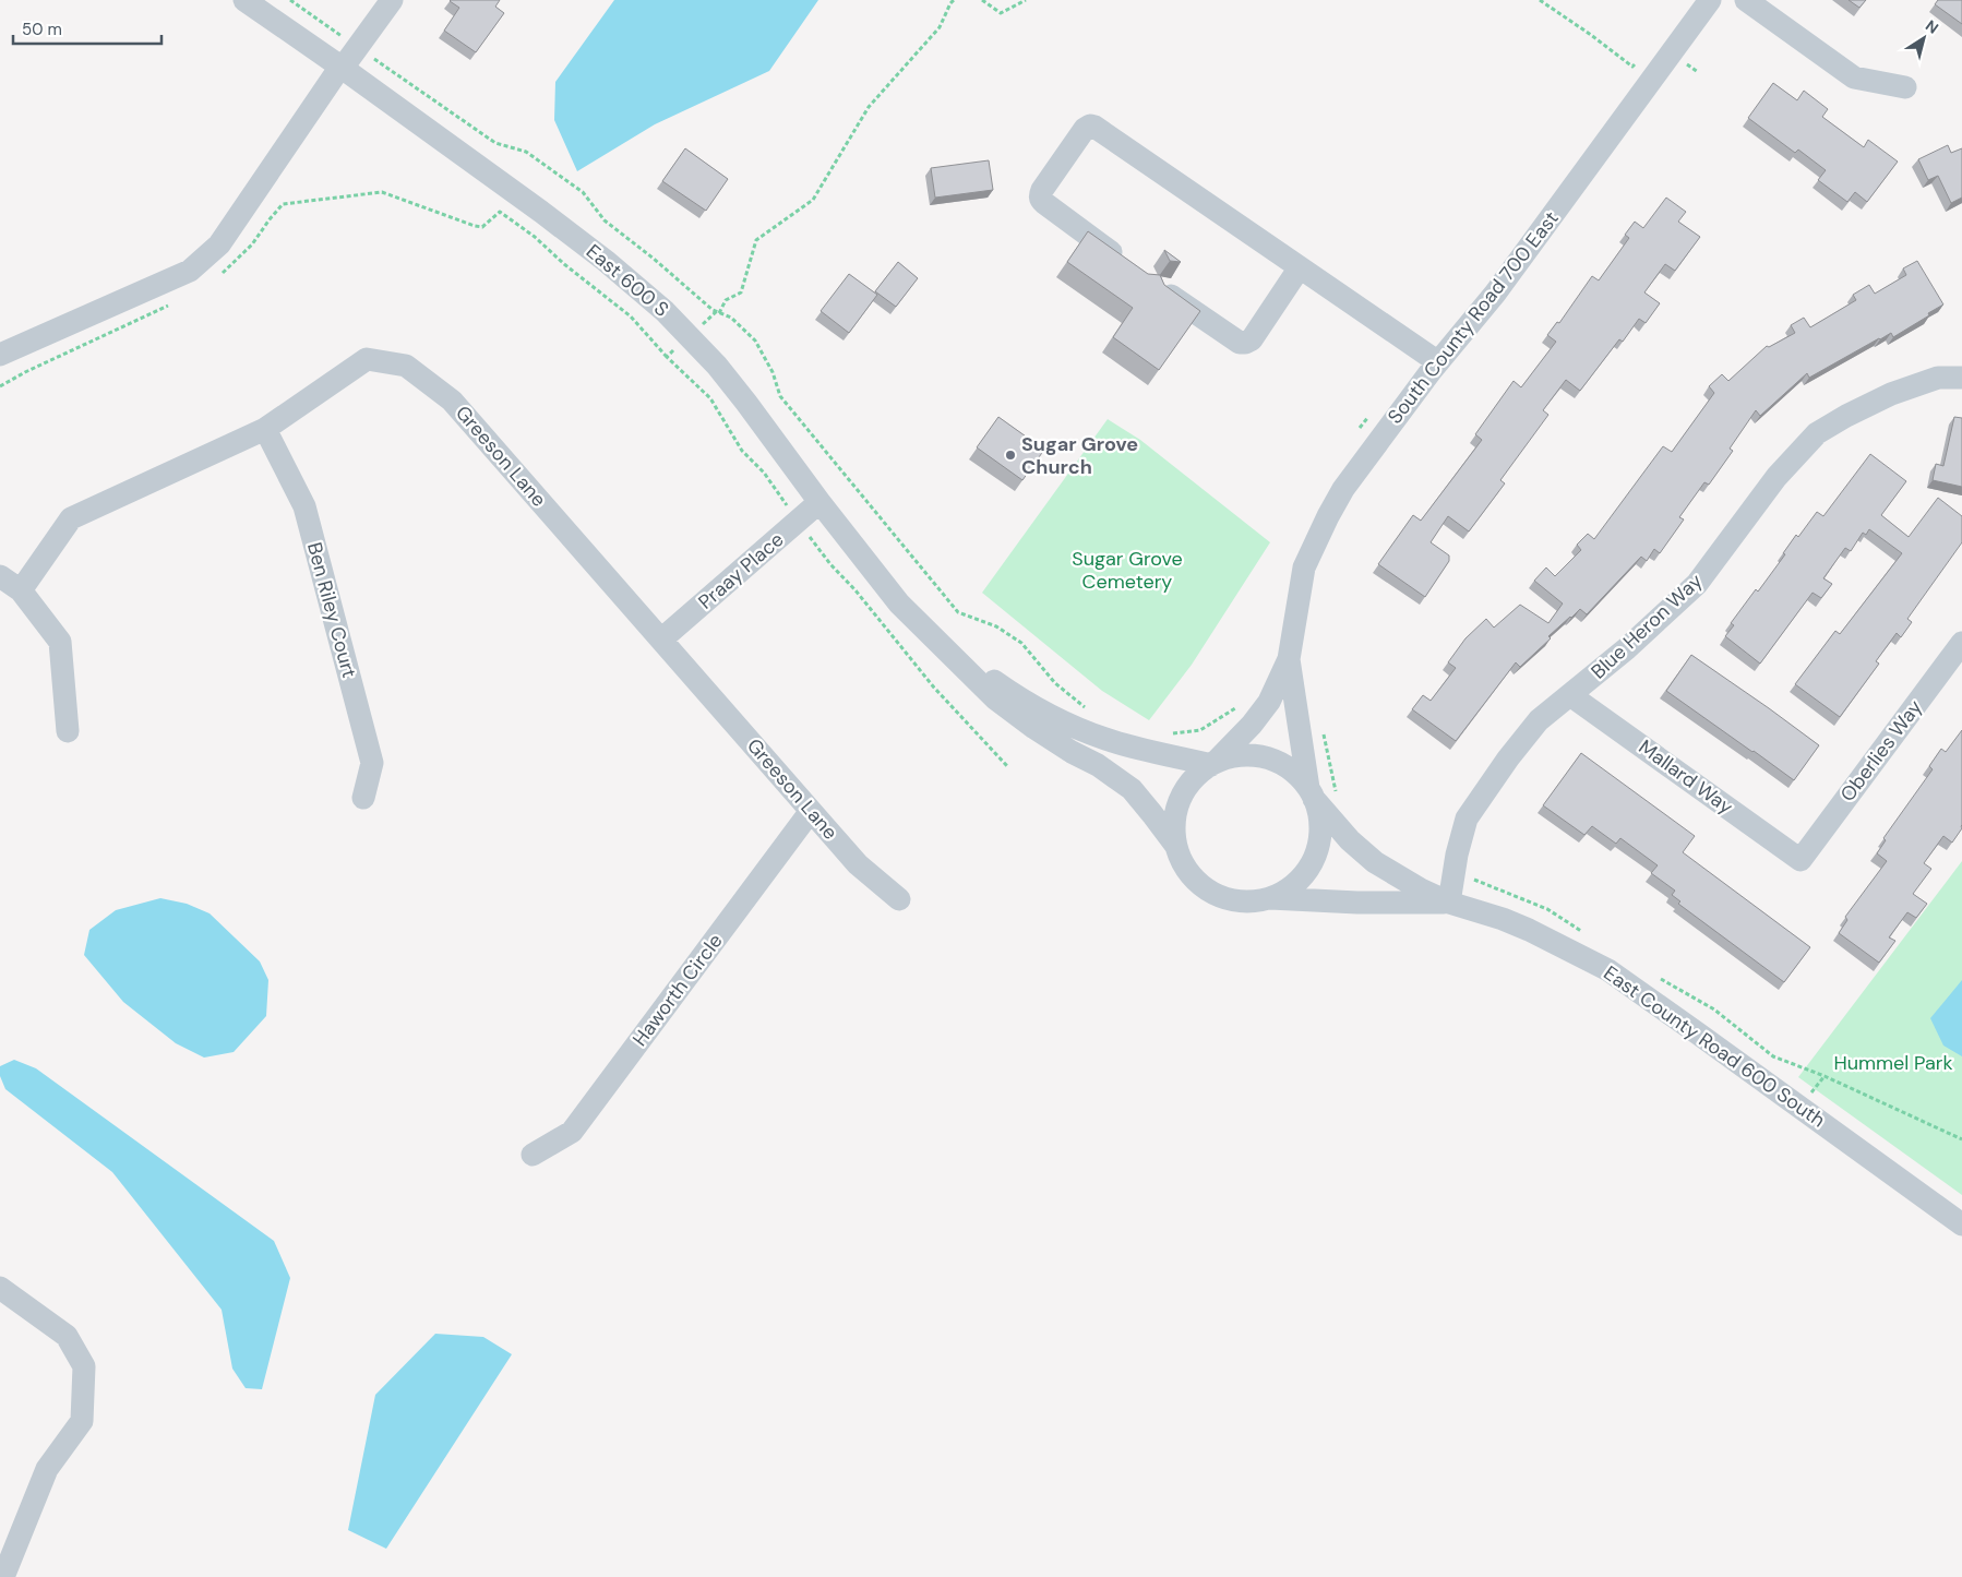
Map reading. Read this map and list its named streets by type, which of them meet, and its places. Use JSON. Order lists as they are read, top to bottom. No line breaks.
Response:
{"streets":{"street":["East 600 S","South County Road 700 East","Greeson Lane","Praay Place","Ben Riley Court","Blue Heron Way","Oberlies Way","Mallard Way","Haworth Circle","East County Road 600 South"]},"crossings":[["East 600 S","Praay Place"],["South County Road 700 East","East County Road 600 South"],["Greeson Lane","Praay Place"],["Greeson Lane","Ben Riley Court"],["Greeson Lane","Haworth Circle"],["Blue Heron Way","Mallard Way"],["Blue Heron Way","East County Road 600 South"],["Oberlies Way","Mallard Way"]],"parks":["Sugar Grove Cemetery","Hummel Park"],"places":["Sugar Grove Church"],"scale_bar":"50 m","north":"top right"}
